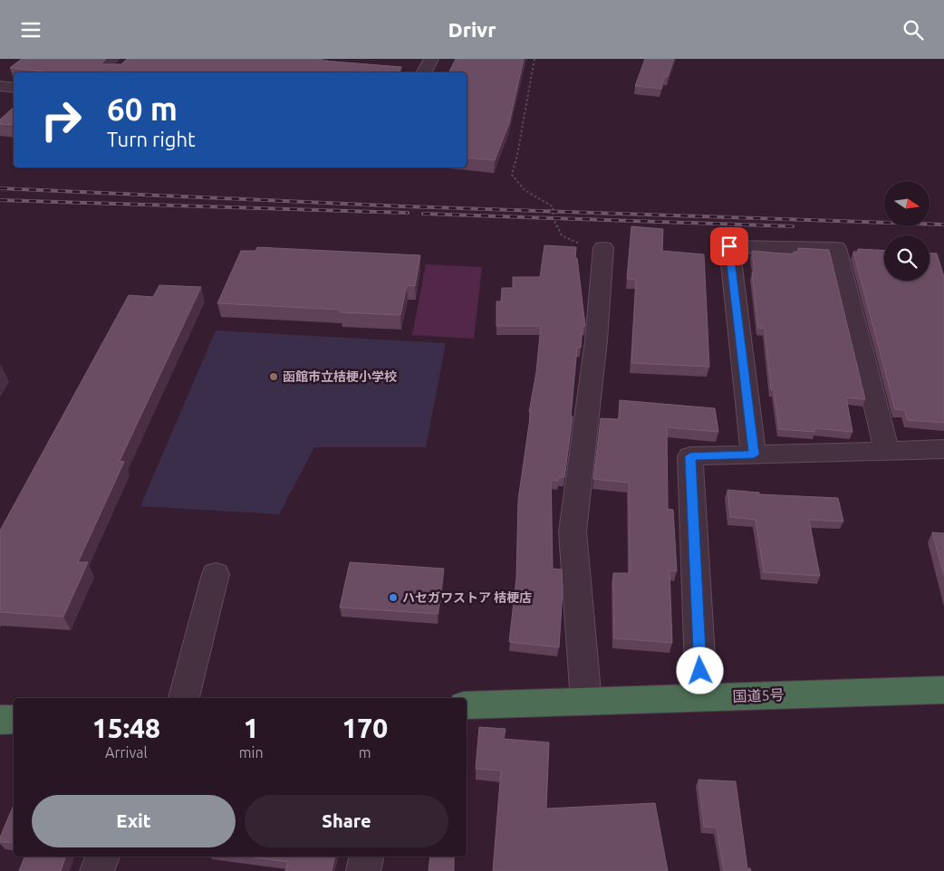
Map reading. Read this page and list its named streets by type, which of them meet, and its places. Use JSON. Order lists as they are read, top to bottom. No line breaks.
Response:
{"streets":{"highway":["国道5号"]},"places":["函館市立桔梗小学校","ハセガワストア 桔梗店"],"north":"right","page":{"header":"Drivr","turn":["60 m","Turn right"],"eta":["15:48","Arrival","1","min","170","m"],"buttons":["Exit","Share"]}}
